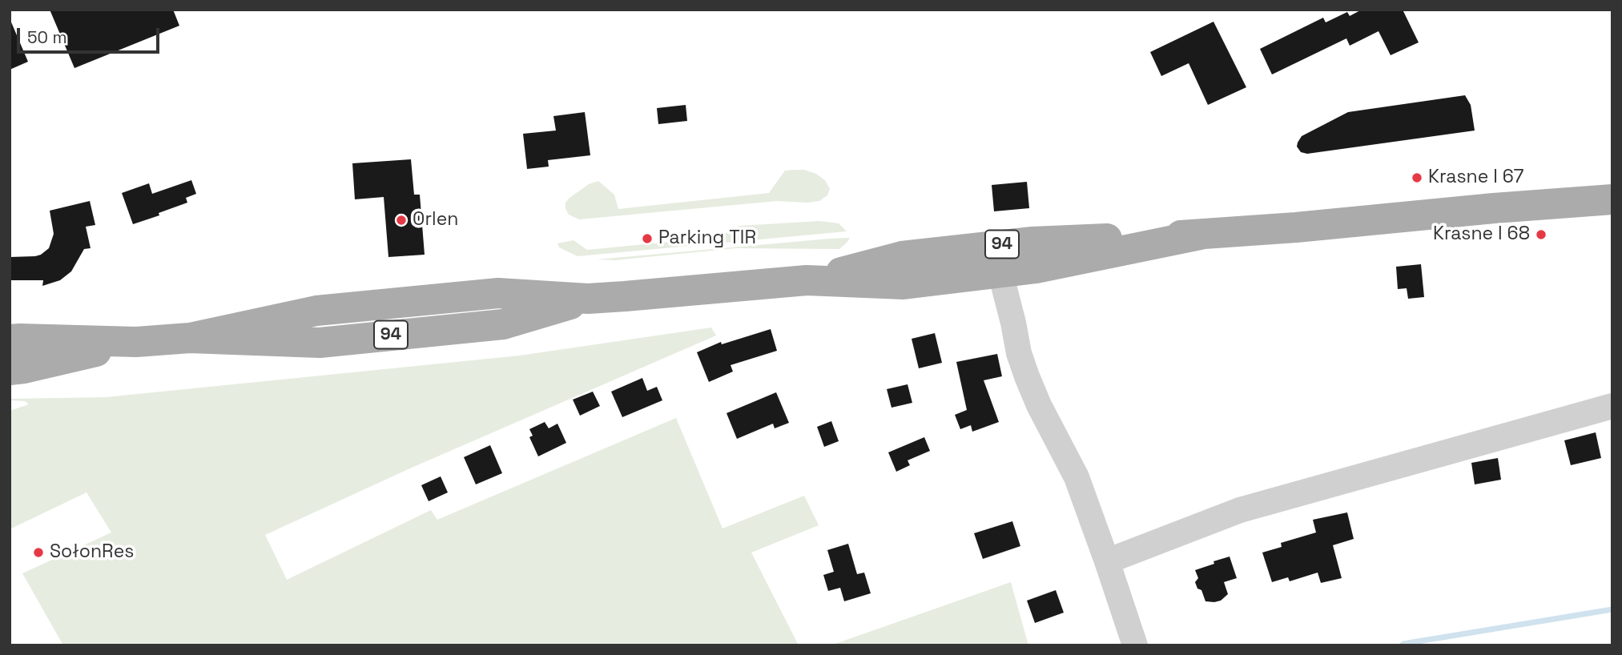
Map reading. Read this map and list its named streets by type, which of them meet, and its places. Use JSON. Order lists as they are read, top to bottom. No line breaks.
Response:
{"streets":{"main road":["94"]},"places":["Krasne I 67","Orlen","Krasne I 68","Parking TIR","SołonRes"],"scale_bar":"50 m"}
